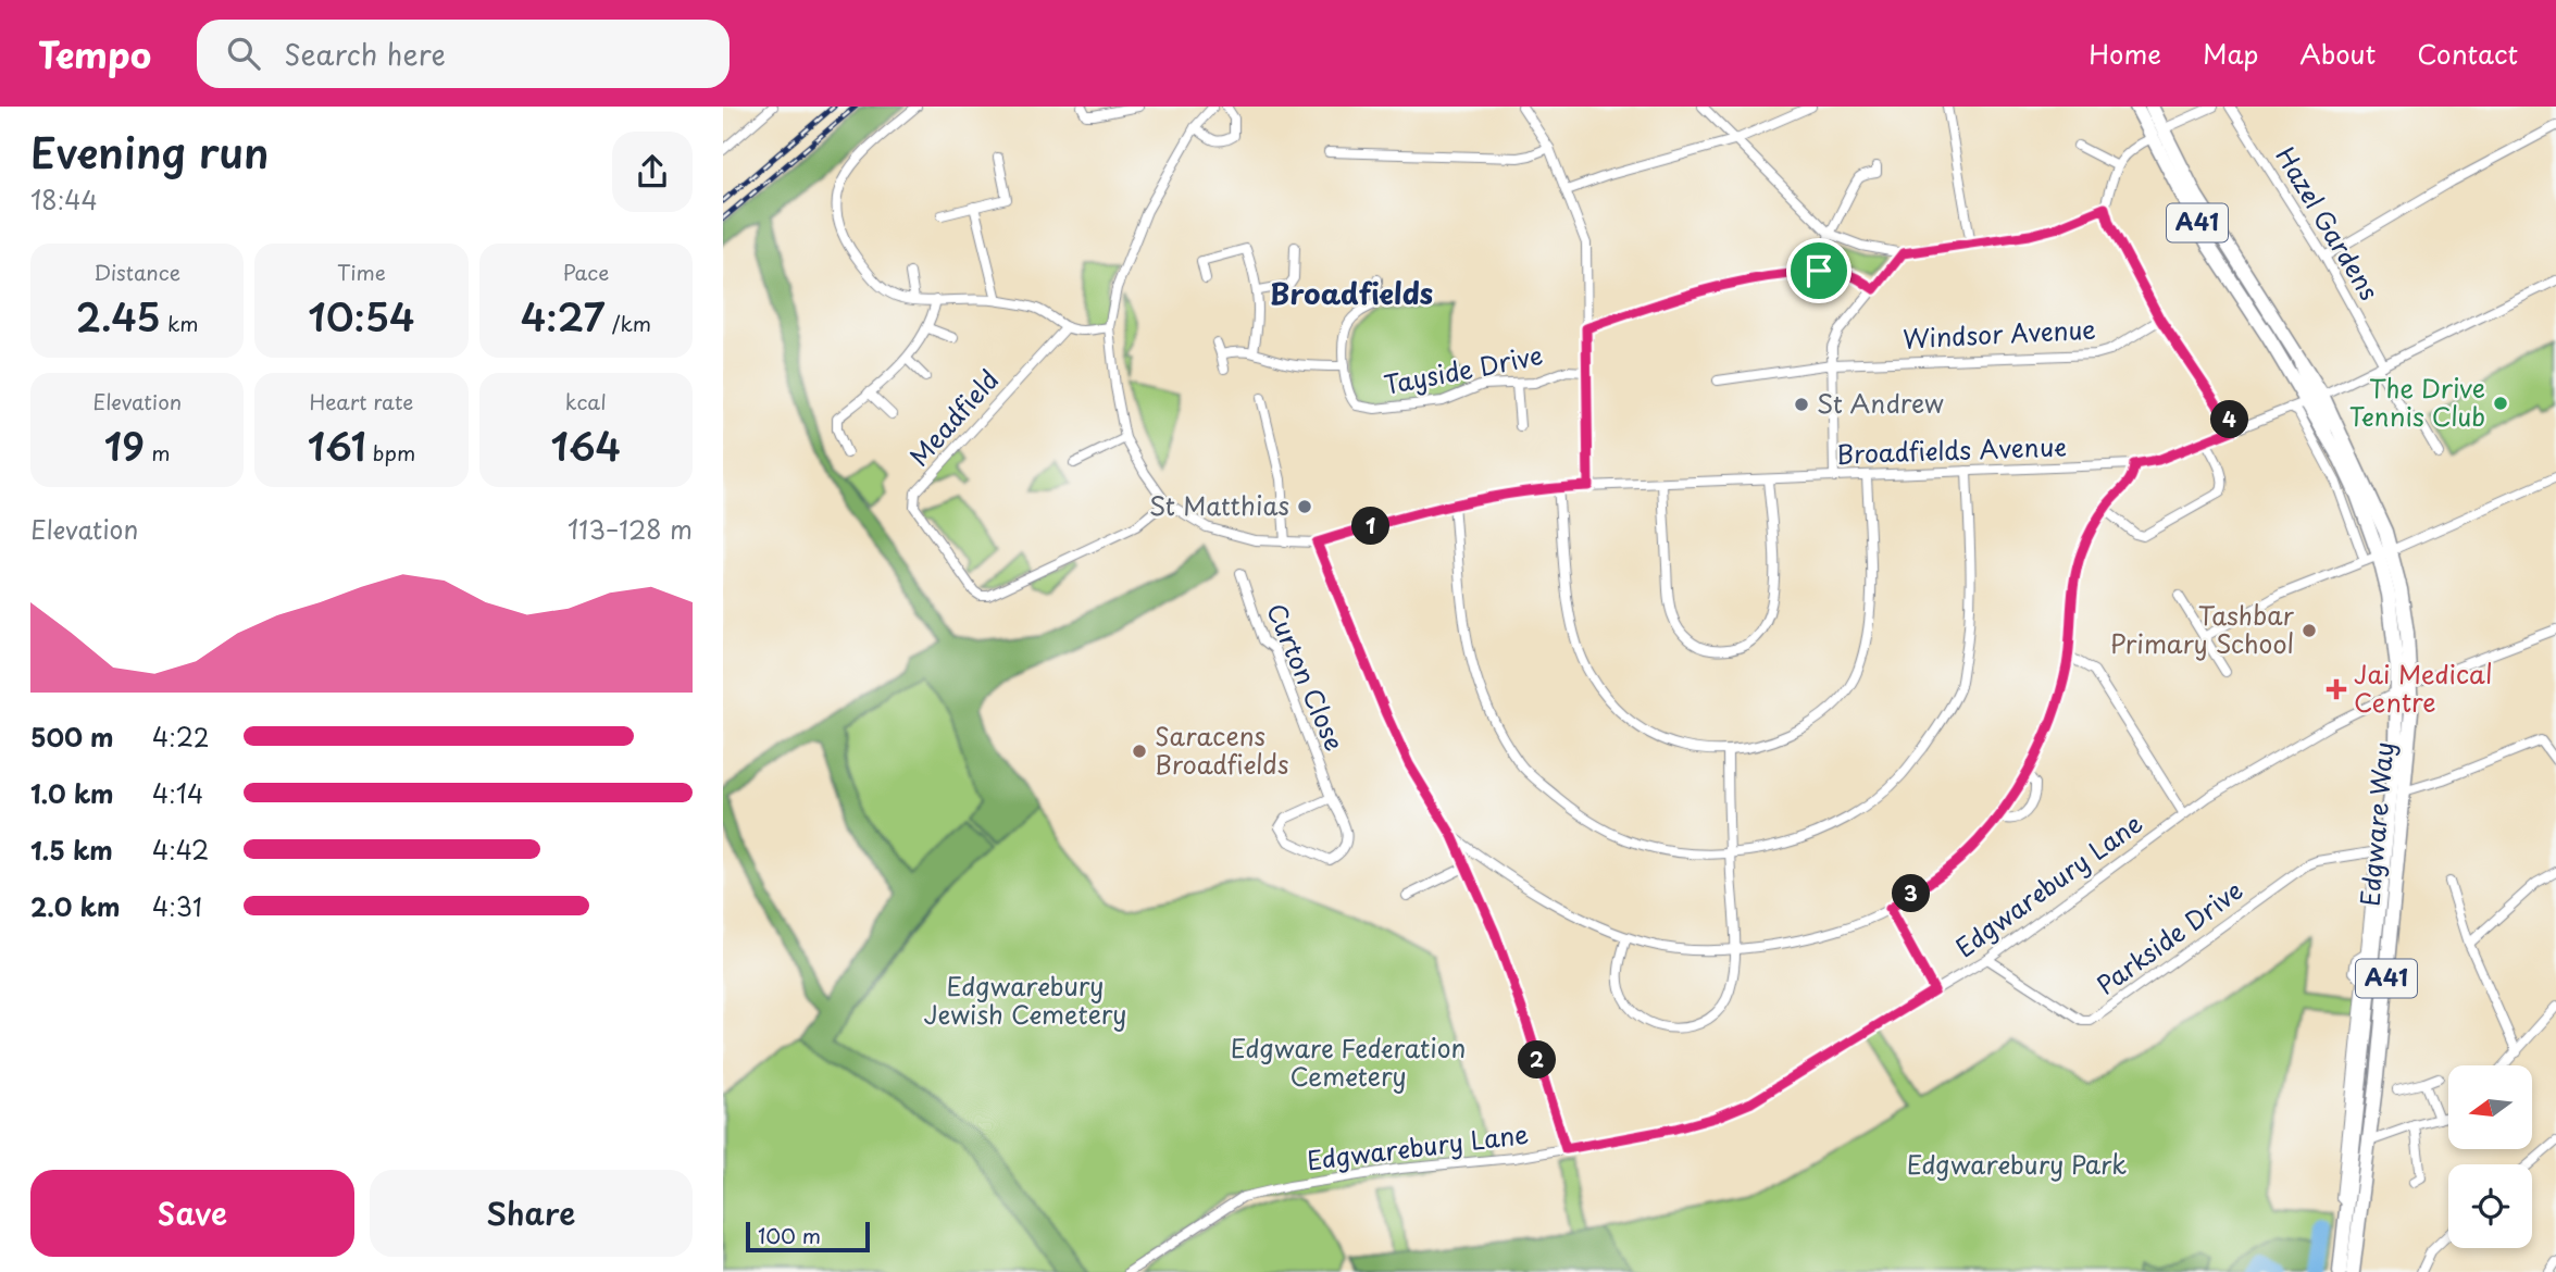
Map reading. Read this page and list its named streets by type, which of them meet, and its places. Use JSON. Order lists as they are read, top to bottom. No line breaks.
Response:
{"streets":{"highway":["A41","Edgware Way"],"street":["Hazel Gardens","Windsor Avenue","Tayside Drive","Meadfield","Broadfields Avenue","Curton Close","Edgwarebury Lane","Parkside Drive"]},"crossings":[["A41","Broadfields Avenue"],["A41","Edgware Way"],["Hazel Gardens","Broadfields Avenue"],["Meadfield","Broadfields Avenue"],["Broadfields Avenue","Edgware Way"],["Edgware Way","Edgwarebury Lane"],["Edgware Way","Parkside Drive"],["Edgwarebury Lane","Parkside Drive"]],"districts":["Broadfields"],"parks":["Edgwarebury Jewish Cemetery","Edgware Federation Cemetery","Edgwarebury Park"],"places":{"other":["The Drive Tennis Club","St Andrew","St Matthias","Tashbar Primary School","Saracens Broadfields"],"health":["Jai Medical Centre"]},"scale_bar":"100 m","north":"left","page":{"header":"Tempo","search":"Search here","nav":["Home","Map","About","Contact"],"heading":["Evening run","18:44"],"stats":[["Distance","2.45 km"],["Time","10:54"],["Pace","4:27 /km"],["Elevation","19 m"],["Heart rate","161 bpm"],["kcal","164"]],"pins":["4","1","3","2"],"chart":["Elevation","113–128 m"],"list":[{"name":"500 m","note":"4:22"},{"name":"1.0 km","note":"4:14"},{"name":"1.5 km","note":"4:42"},{"name":"2.0 km","note":"4:31"}],"buttons":["Save","Share"],"scale":"100 m"}}
